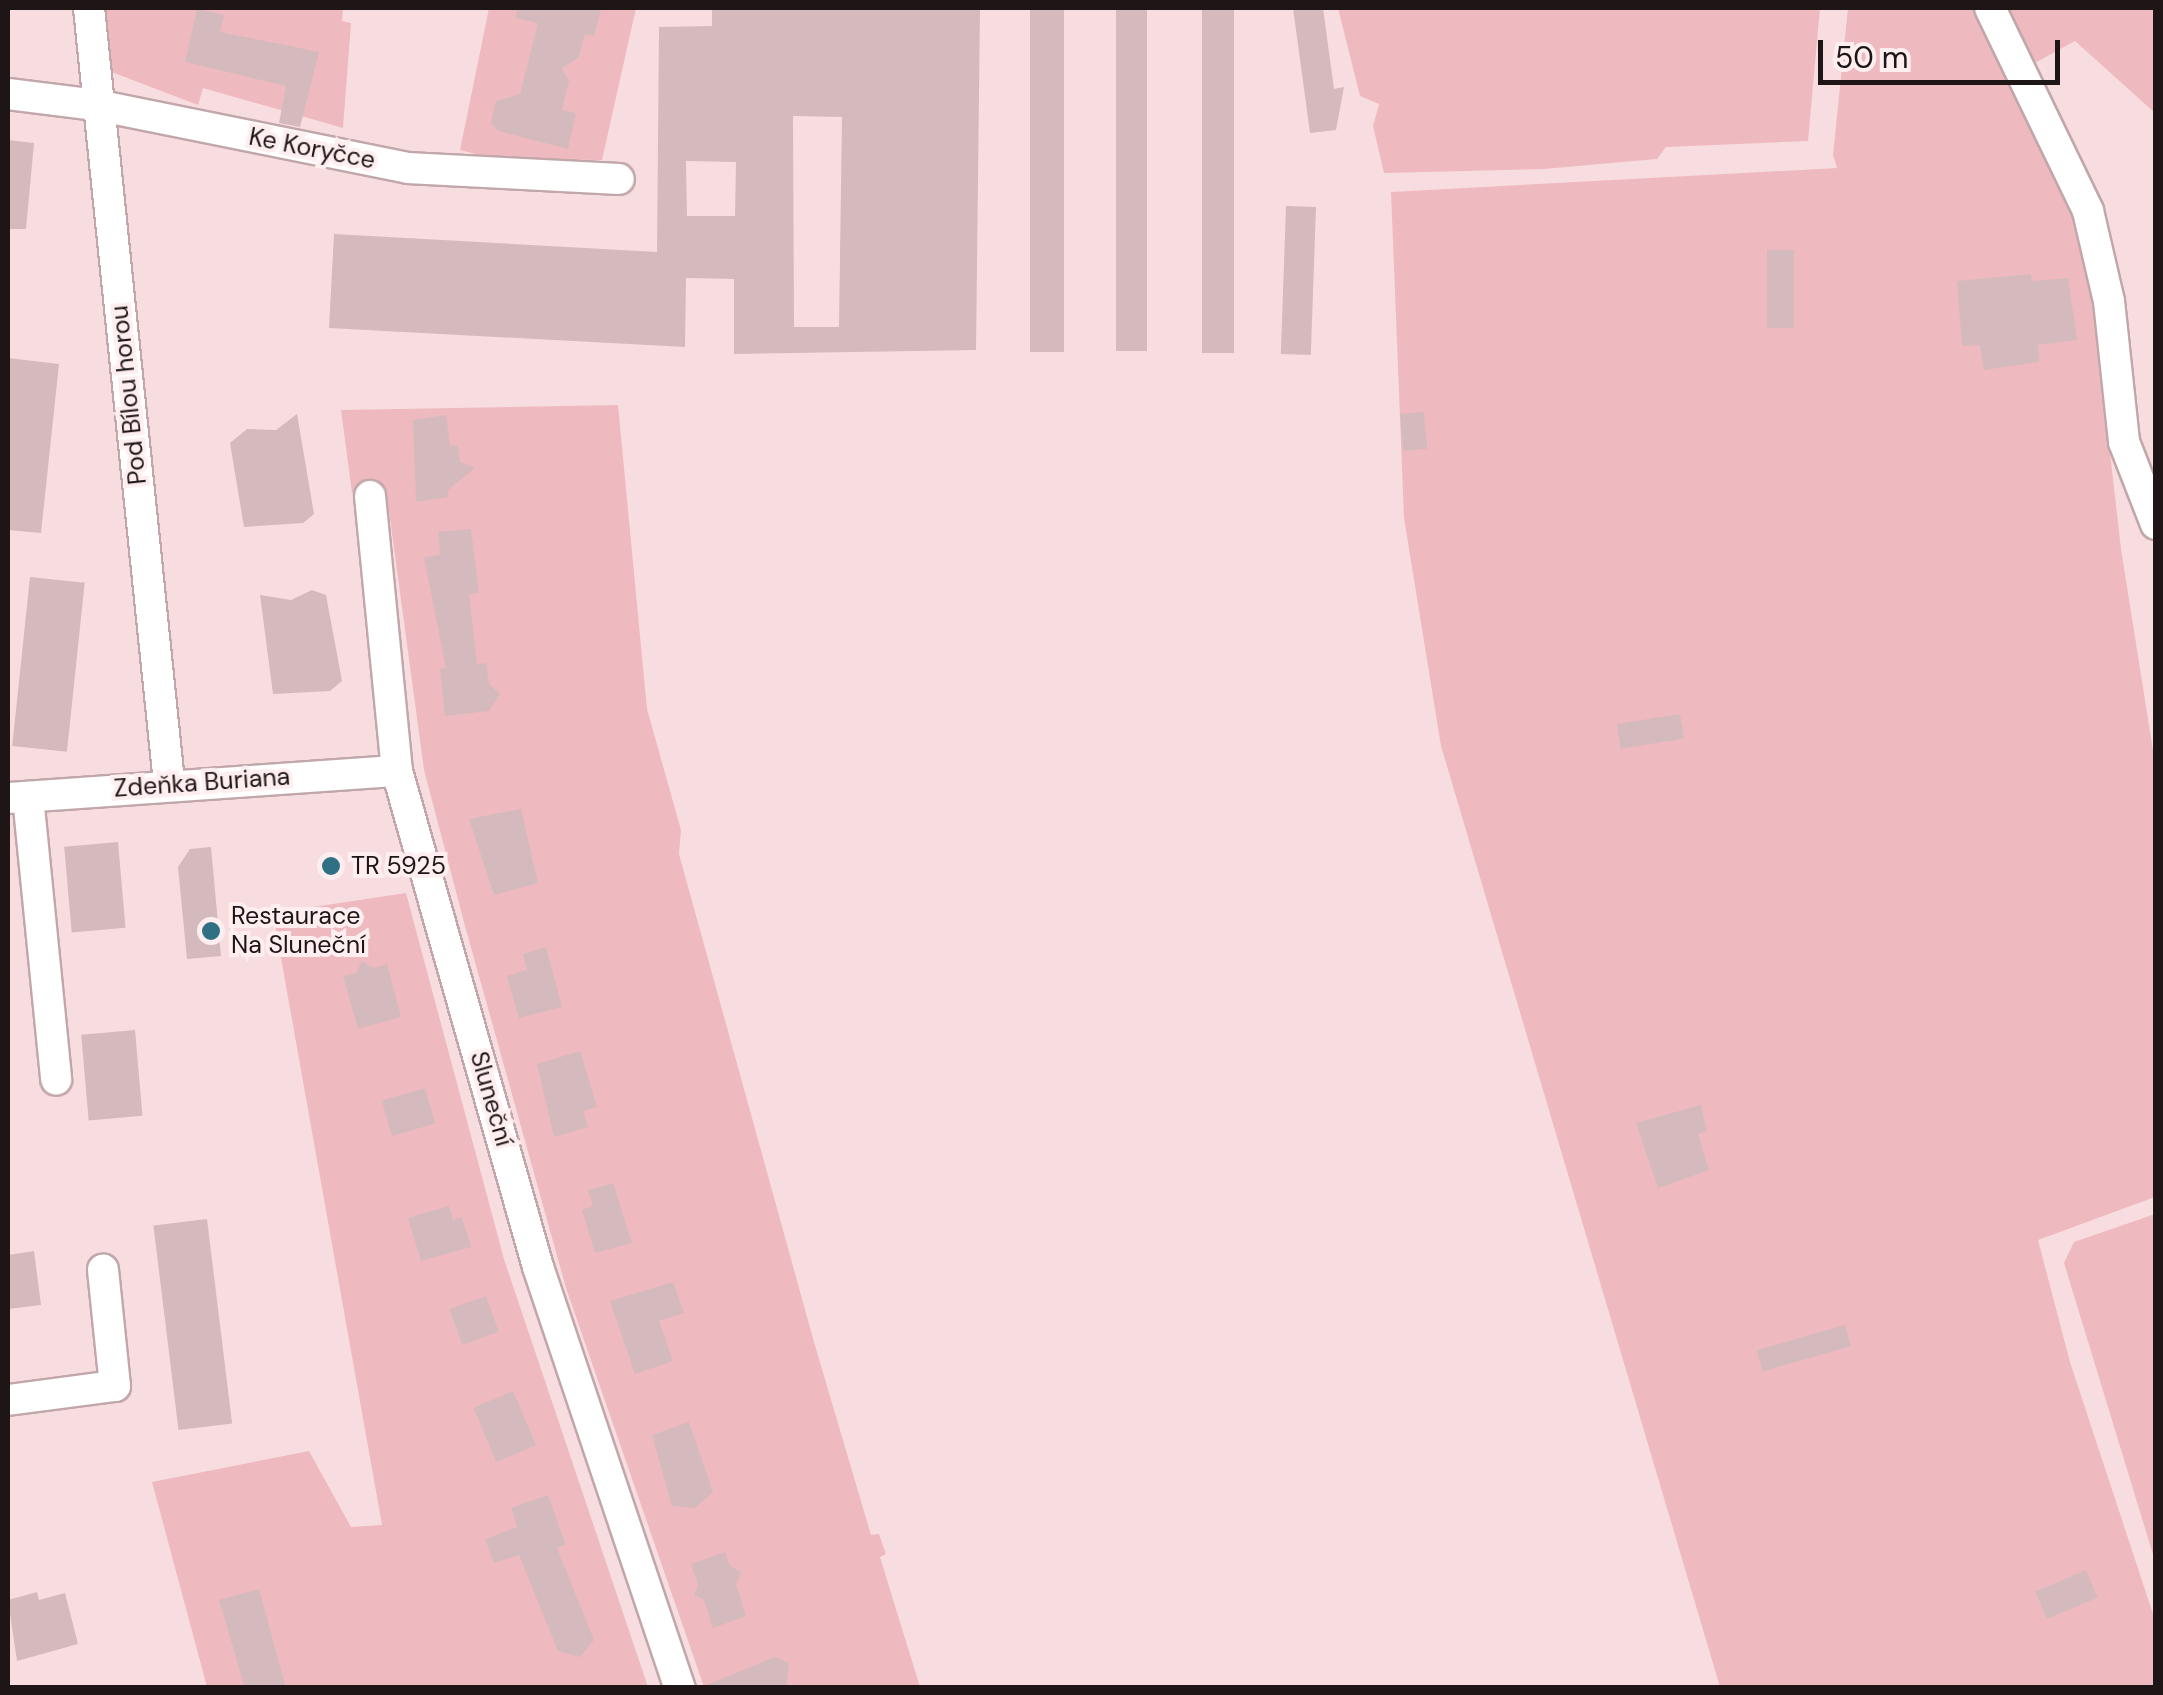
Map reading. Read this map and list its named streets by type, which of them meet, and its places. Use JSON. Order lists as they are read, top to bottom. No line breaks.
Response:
{"streets":{"street":["Ke Koryčce","Pod Bílou horou","Zdeňka Buriana","Sluneční"]},"crossings":[["Ke Koryčce","Pod Bílou horou"],["Pod Bílou horou","Zdeňka Buriana"],["Zdeňka Buriana","Sluneční"]],"places":["TR 5925","Restaurace Na Sluneční"],"scale_bar":"50 m"}
